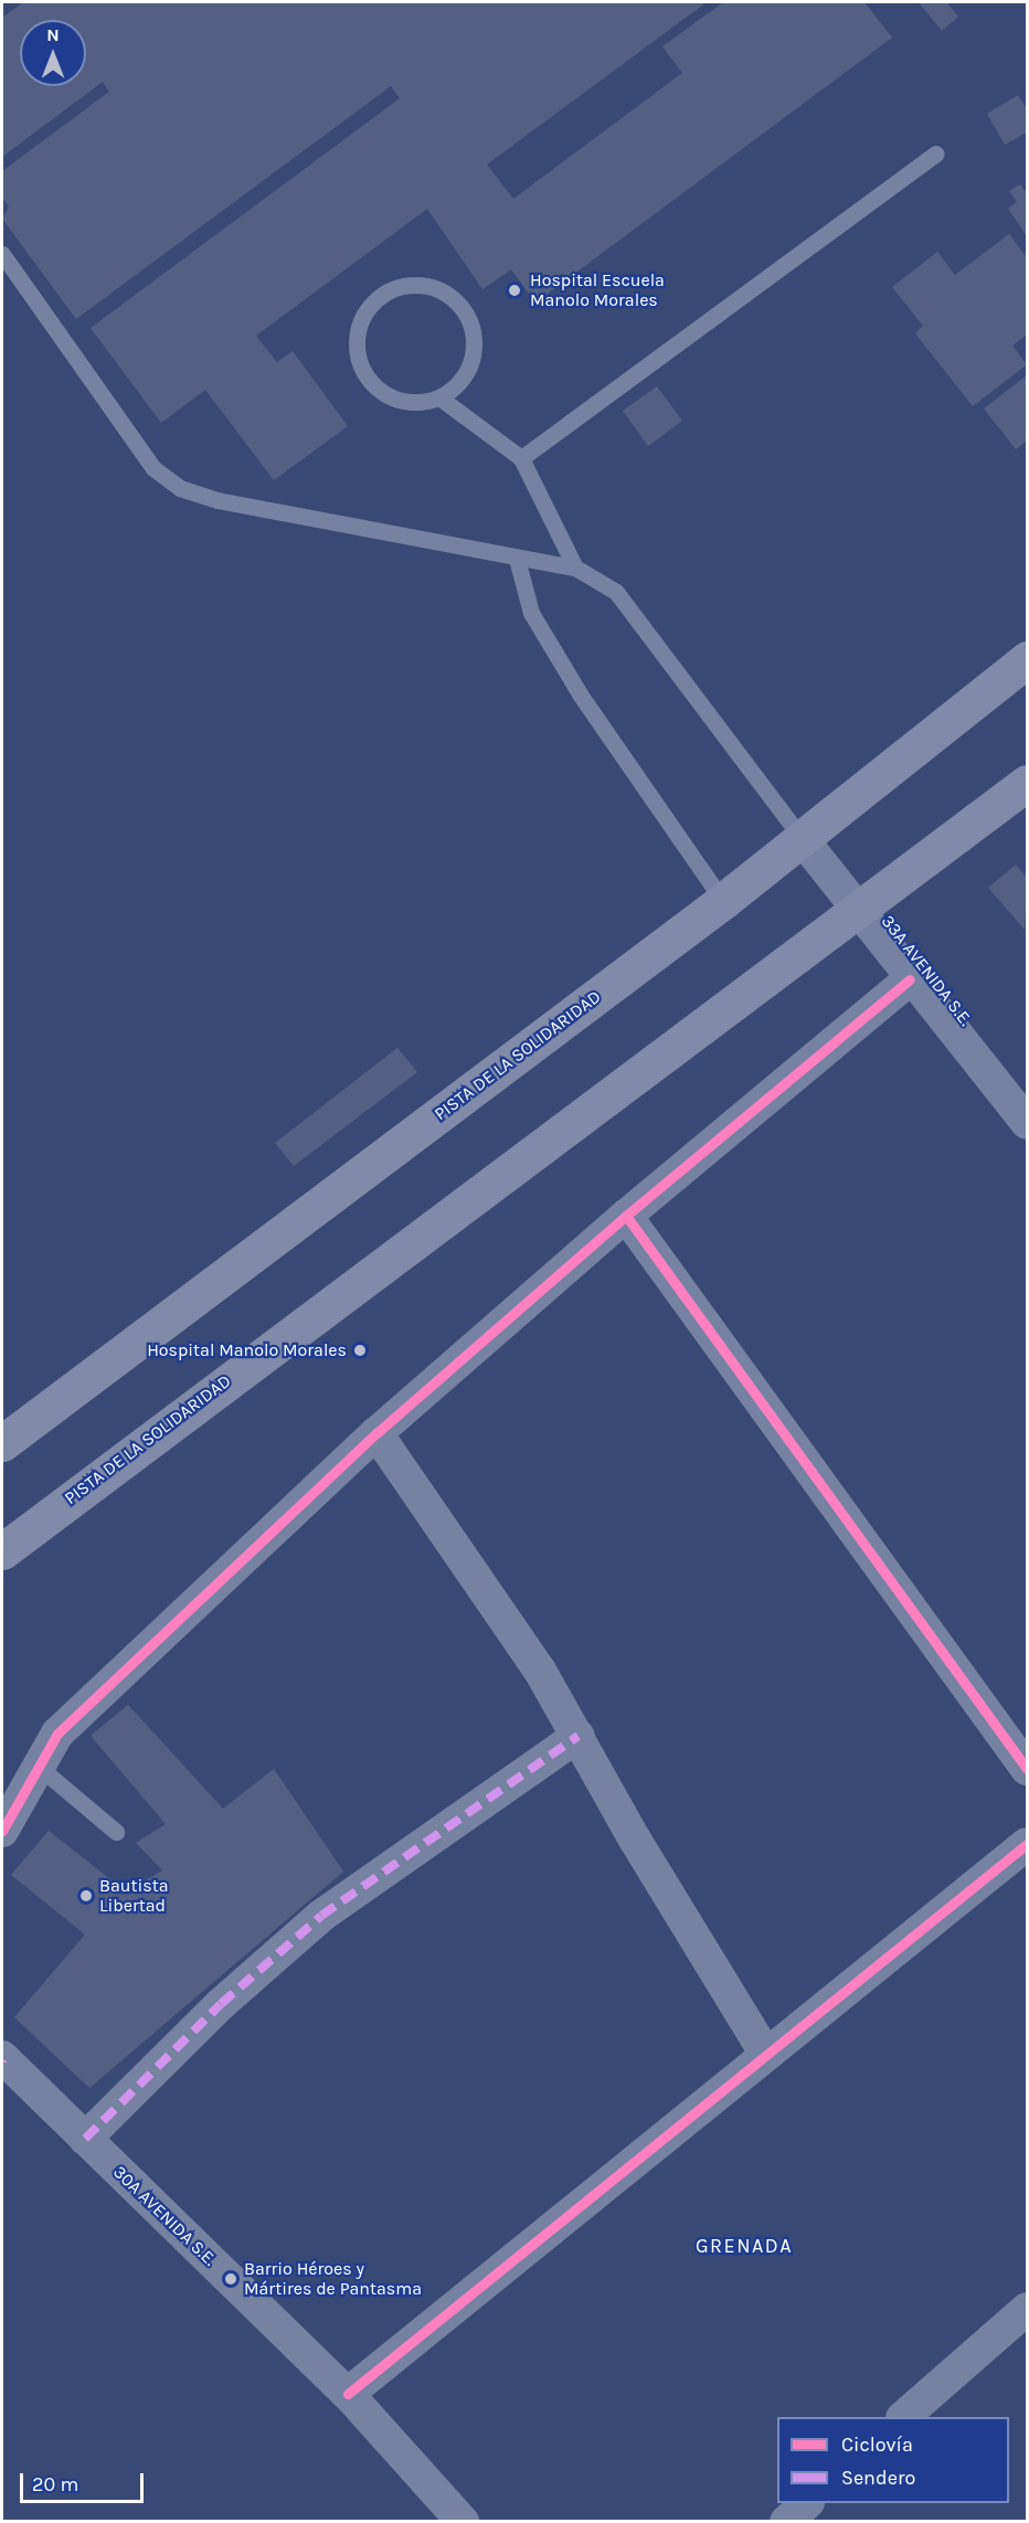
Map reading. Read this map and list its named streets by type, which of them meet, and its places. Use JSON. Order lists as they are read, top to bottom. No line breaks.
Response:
{"streets":{"main road":["PISTA DE LA SOLIDARIDAD"],"street":["33A AVENIDA S.E.","30A AVENIDA S.E."]},"crossings":[["33A AVENIDA S.E.","PISTA DE LA SOLIDARIDAD"]],"districts":["GRENADA"],"places":["Hospital Escuela Manolo Morales","Hospital Manolo Morales","Bautista Libertad","Barrio Héroes y Mártires de Pantasma"],"legend":["Ciclovía","Sendero"],"scale_bar":"20 m","north":"top"}
